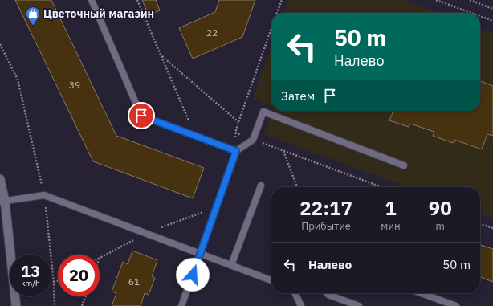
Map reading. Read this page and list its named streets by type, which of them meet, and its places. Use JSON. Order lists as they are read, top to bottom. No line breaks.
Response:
{"places":{"shop":["Цветочный магазин"]},"house_numbers":["22","39","61"],"page":{"turn":["50 m","Налево"],"then":"Затем","eta":["22:17","Прибытие","1","мин","90","m"],"list":[{"name":"Налево","value":"50 m"}],"speed":"13 km/h","limit":"20"}}
